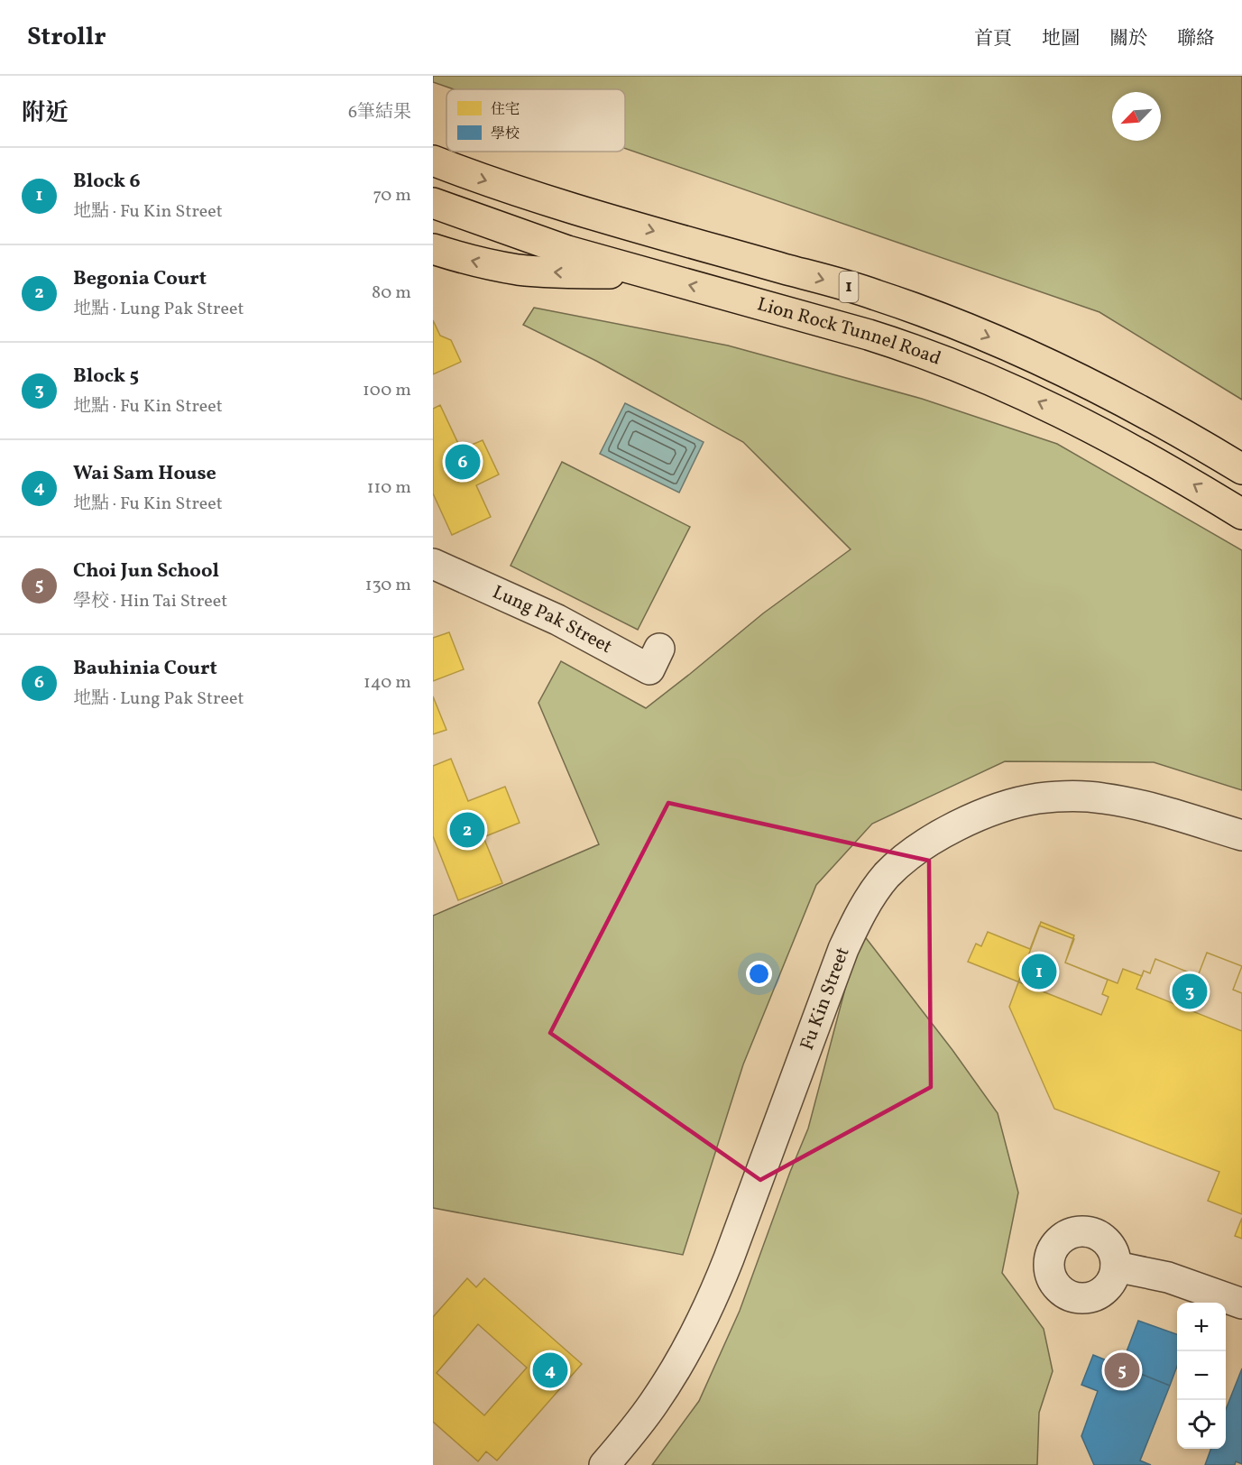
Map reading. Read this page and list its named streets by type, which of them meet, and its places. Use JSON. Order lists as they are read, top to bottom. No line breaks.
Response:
{"streets":{"highway":["1","Lion Rock Tunnel Road"],"street":["Lung Pak Street","Fu Kin Street"]},"legend":["住宅","學校"],"north":"bottom left","page":{"header":"Strollr","nav":["首頁","地圖","關於","聯絡"],"heading":["附近","6筆結果"],"list":[{"mark":"1","name":"Block 6","note":"地點 · Fu Kin Street","value":"70 m"},{"mark":"2","name":"Begonia Court","note":"地點 · Lung Pak Street","value":"80 m"},{"mark":"3","name":"Block 5","note":"地點 · Fu Kin Street","value":"100 m"},{"mark":"4","name":"Wai Sam House","note":"地點 · Fu Kin Street","value":"110 m"},{"mark":"5","name":"Choi Jun School","note":"學校 · Hin Tai Street","value":"130 m"},{"mark":"6","name":"Bauhinia Court","note":"地點 · Lung Pak Street","value":"140 m"}],"pins":["6","2","1","3","4","5"],"map_buttons":["+","−"]}}
